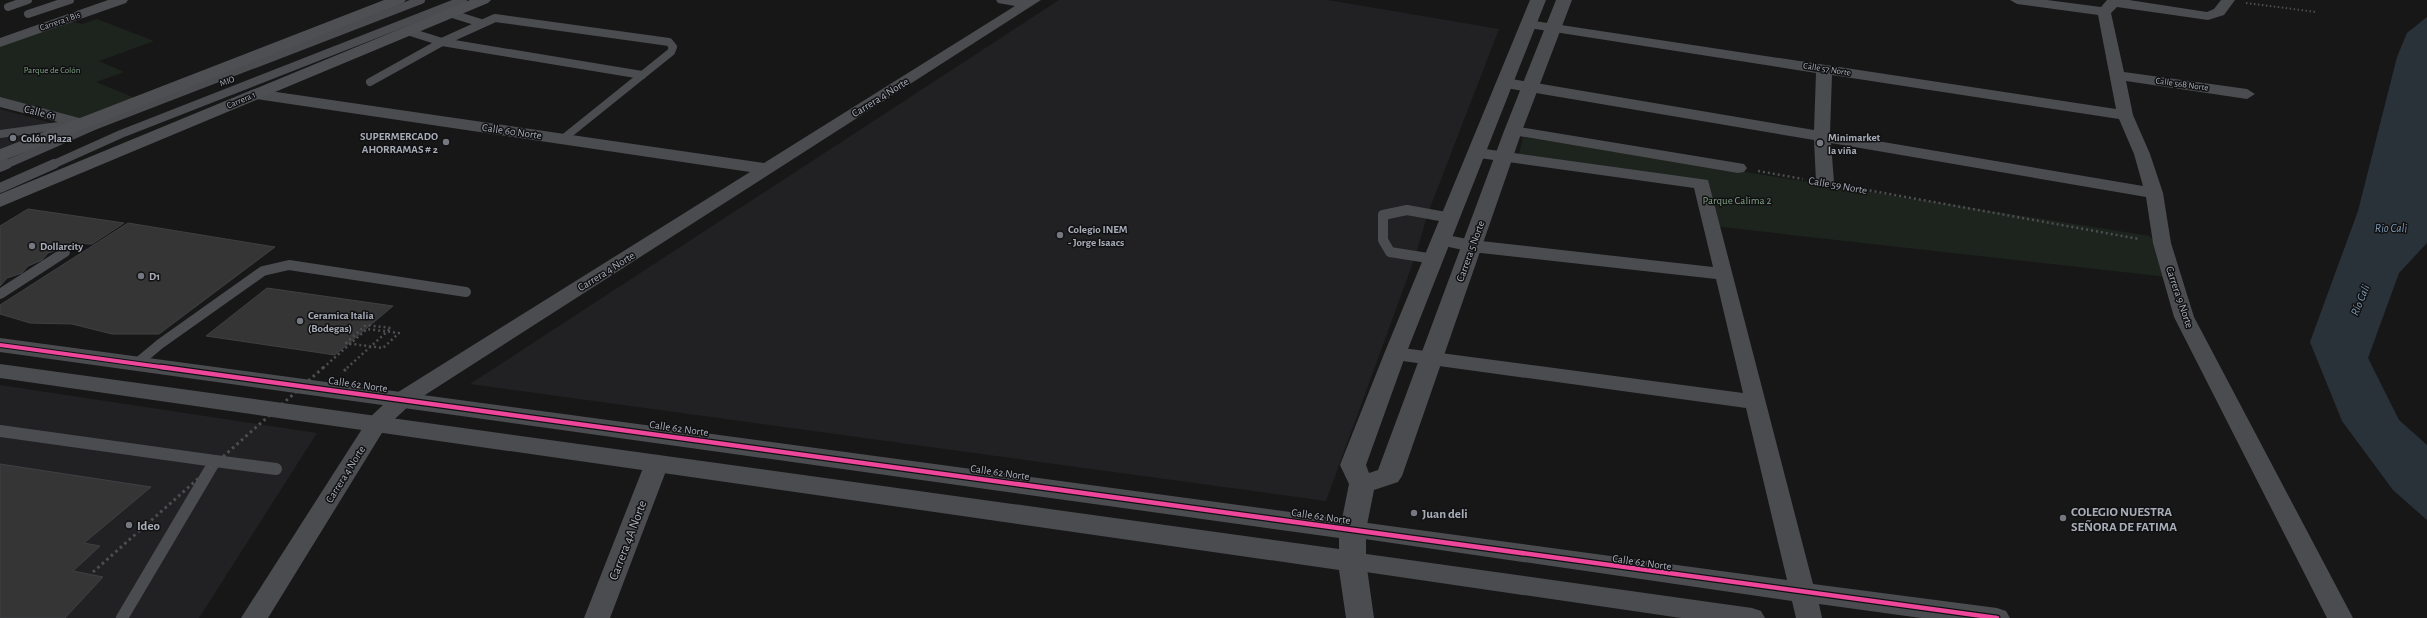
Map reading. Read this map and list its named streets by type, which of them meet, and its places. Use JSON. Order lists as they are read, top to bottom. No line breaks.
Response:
{"streets":{"main road":["Carrera 1"],"street":["Carrera 1 Bis","Calle 57 Norte","Calle 56B Norte","Carrera 4 Norte","Calle 61","Calle 60 Norte","Carrera 5 Norte","Carrera 9 Norte","Calle 62 Norte","Carrera 4A Norte"],"lane":["MIO"],"path":["Calle 59 Norte"]},"crossings":[["Calle 57 Norte","Carrera 5 Norte"],["Calle 57 Norte","Carrera 9 Norte"],["Calle 56B Norte","Carrera 9 Norte"],["Carrera 4 Norte","Calle 60 Norte"],["Carrera 4 Norte","Calle 62 Norte"],["Carrera 1","Calle 60 Norte"],["Calle 59 Norte","Carrera 9 Norte"]],"water":["Rio Cali","Río Cali"],"parks":["Parque de Colón","Parque Calima 2"],"places":["Colón Plaza","SUPERMERCADO AHORRAMAS # 2","Minimarket la viña","Colegio INEM - Jorge Isaacs","Dollarcity","D1","Ceramica Italia (Bodegas)","Juan deli","COLEGIO NUESTRA SEÑORA DE FATIMA","Ideo"]}
